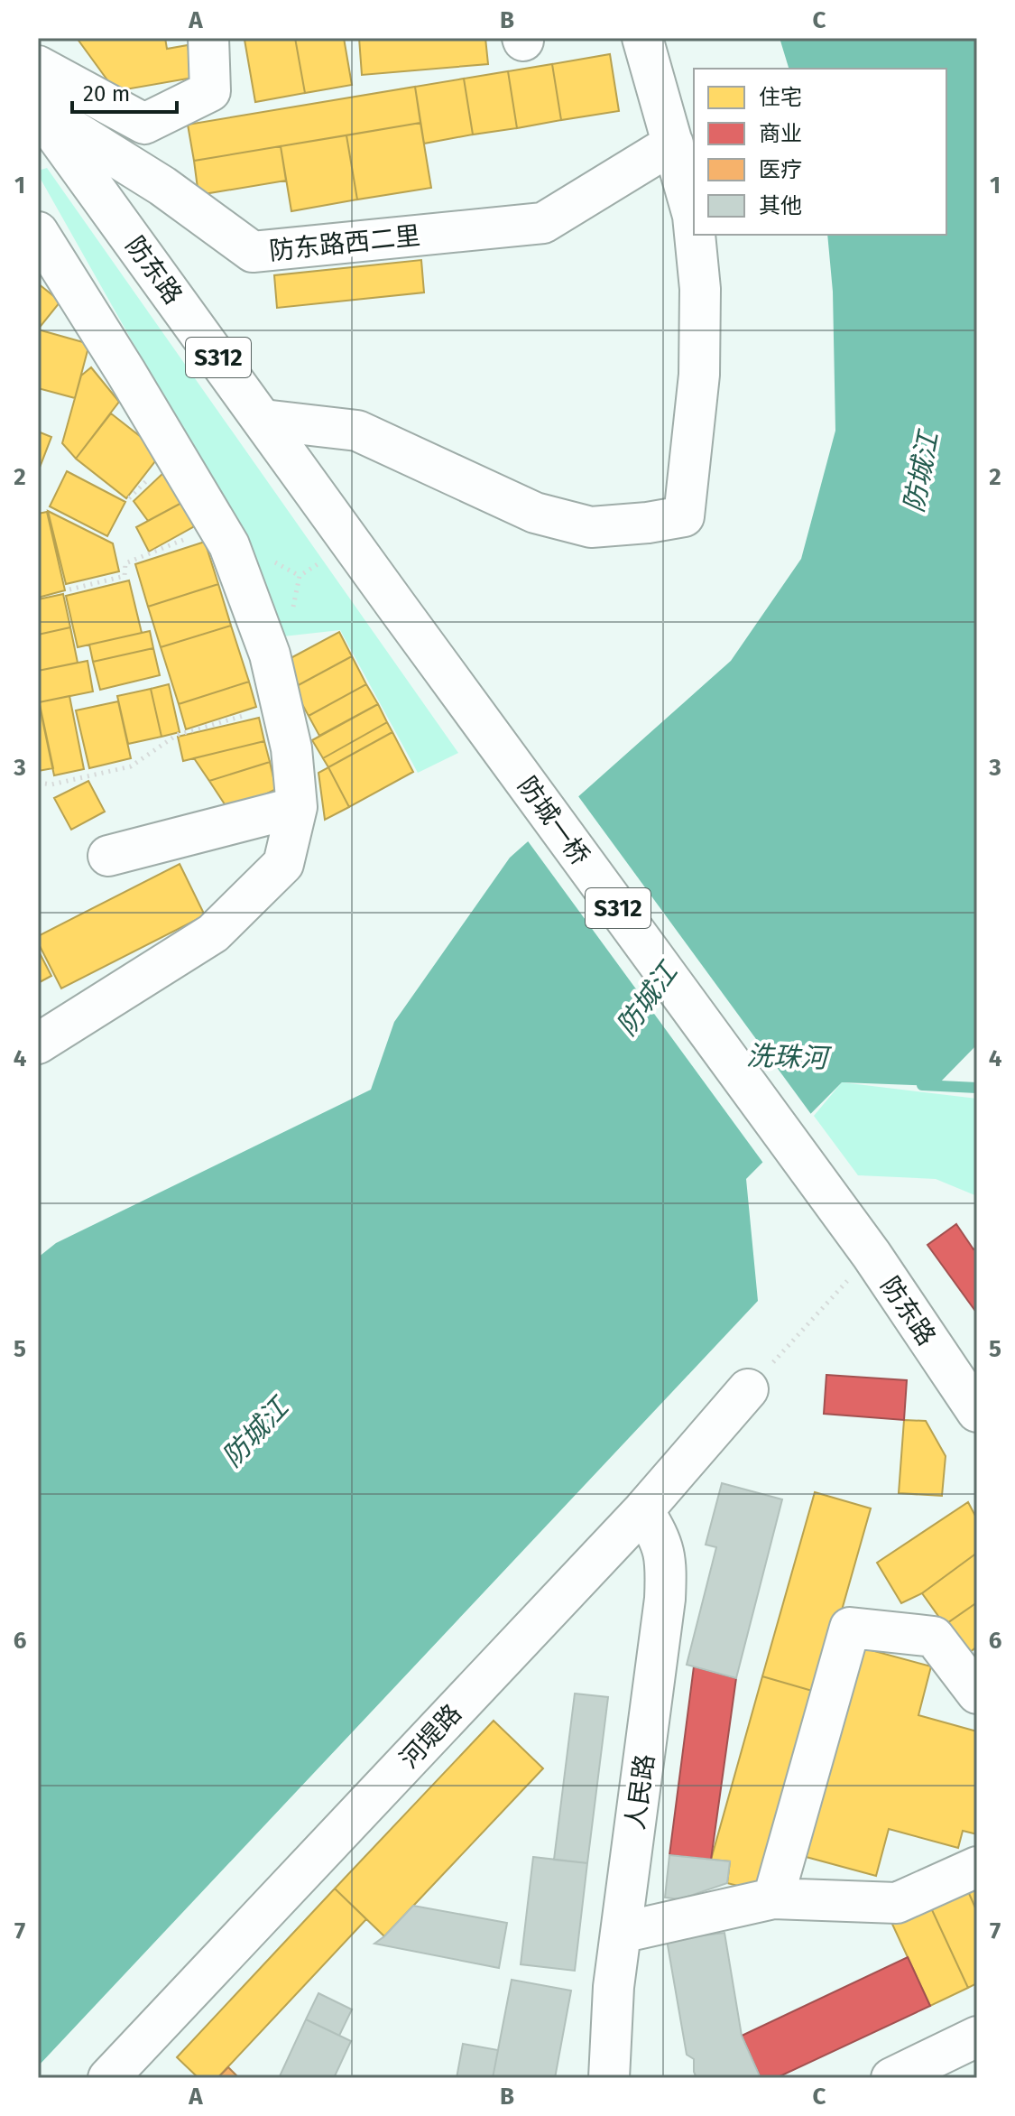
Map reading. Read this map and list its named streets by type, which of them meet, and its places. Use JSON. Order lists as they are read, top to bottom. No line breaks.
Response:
{"streets":{"street":["防东路西二里","防东路","S312","防城一桥","河堤路","人民路"]},"crossings":[["防东路西二里","防东路"],["防东路","防城一桥"],["河堤路","人民路"]],"water":["防城江","洗珠河"],"legend":["住宅","商业","医疗","其他"],"scale_bar":"20 m","grid":{"columns":["A","B","C"],"rows":["1","2","3","4","5","6","7"]}}
